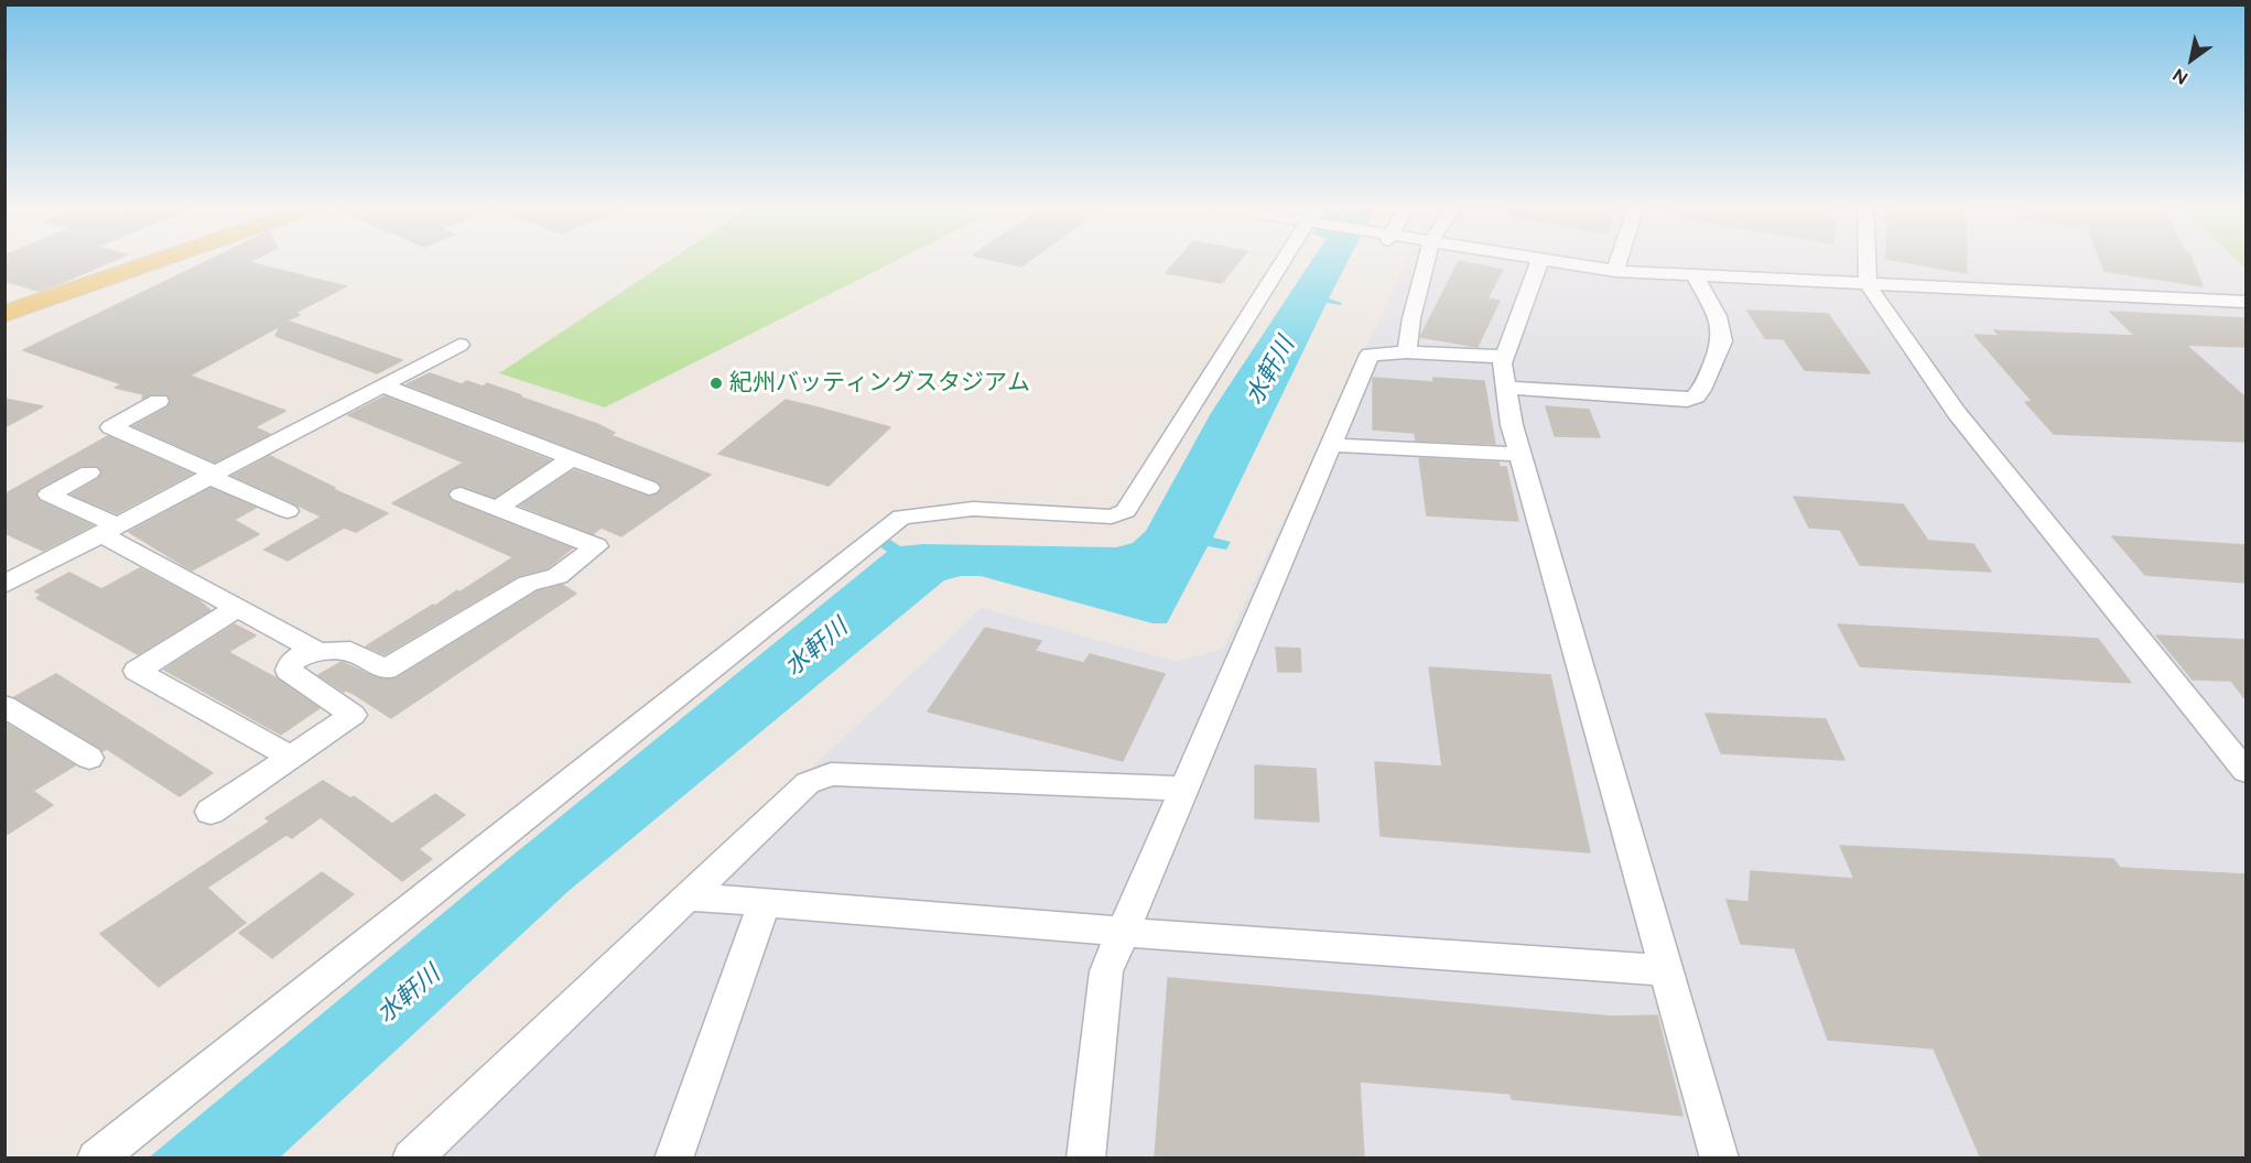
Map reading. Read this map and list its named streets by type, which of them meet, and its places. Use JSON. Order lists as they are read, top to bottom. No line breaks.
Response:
{"water":["水軒川"],"places":["紀州バッティングスタジアム"],"north":"bottom left"}
